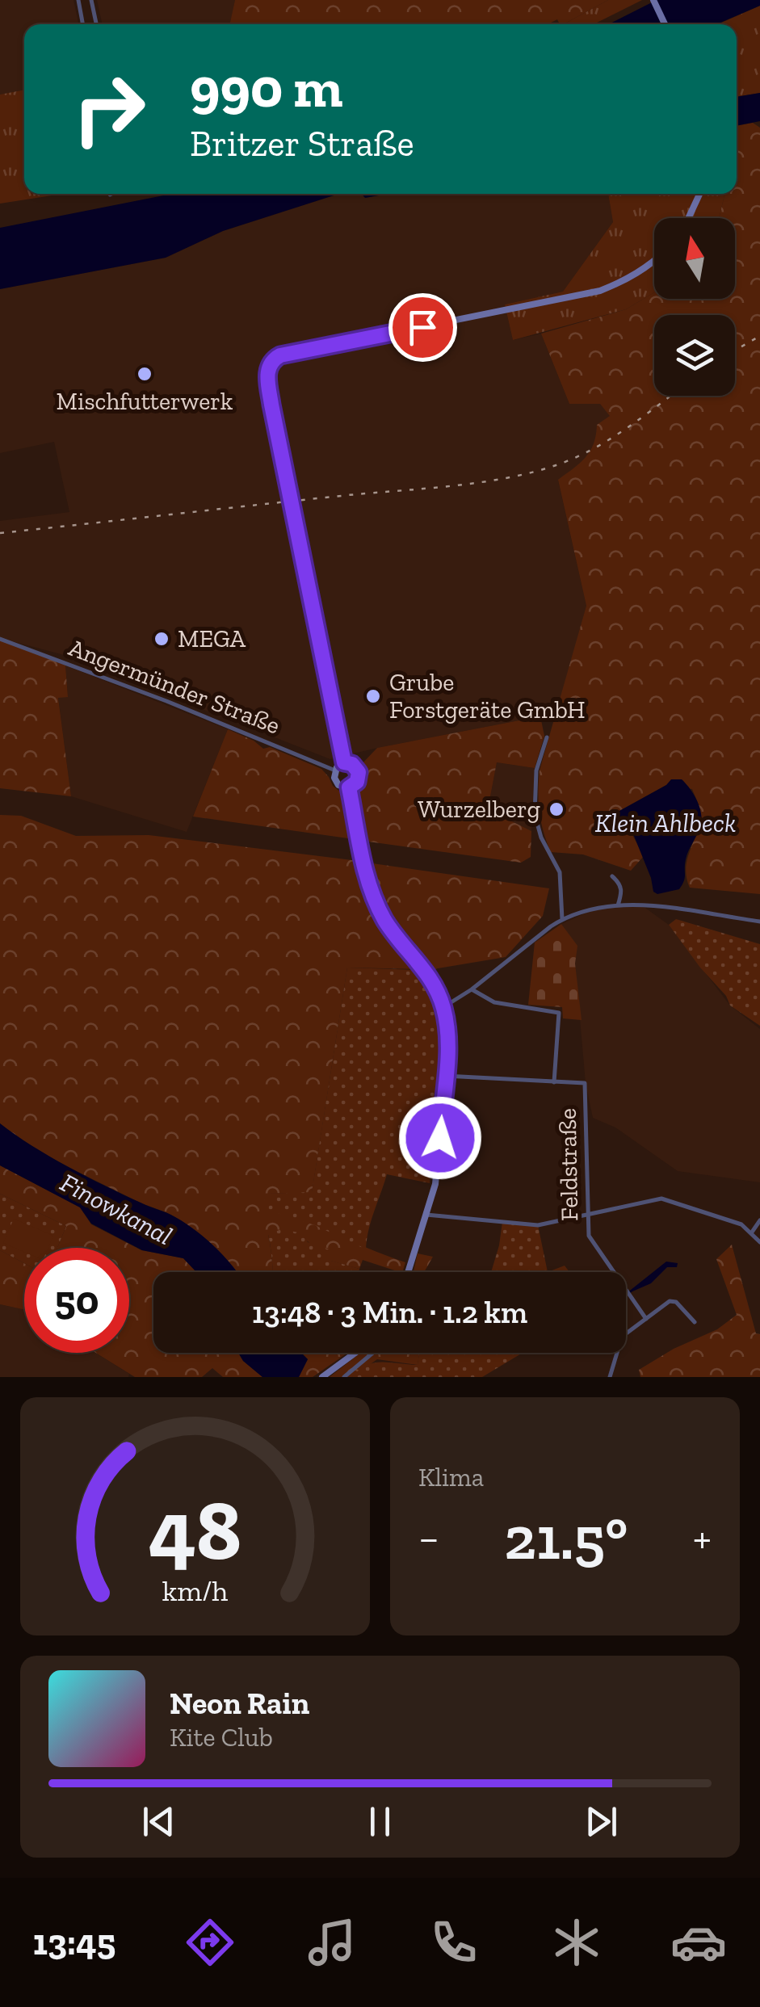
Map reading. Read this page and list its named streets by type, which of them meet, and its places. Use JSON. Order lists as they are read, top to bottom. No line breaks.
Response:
{"streets":{"street":["Angermünder Straße","Feldstraße"]},"water":["Klein Ahlbeck","Finowkanal"],"places":["Mischfutterwerk","MEGA","Grube Forstgeräte GmbH","Wurzelberg"],"north":"top","page":{"turn":["990 m","Britzer Straße"],"limit":"50","trip":"13:48 · 3 Min. · 1.2 km","tile":"Klima","heat":["−","21.5°","+"],"song":["Neon Rain","Kite Club"],"tabs":"13:45","gauge":["48","km/h"]}}
